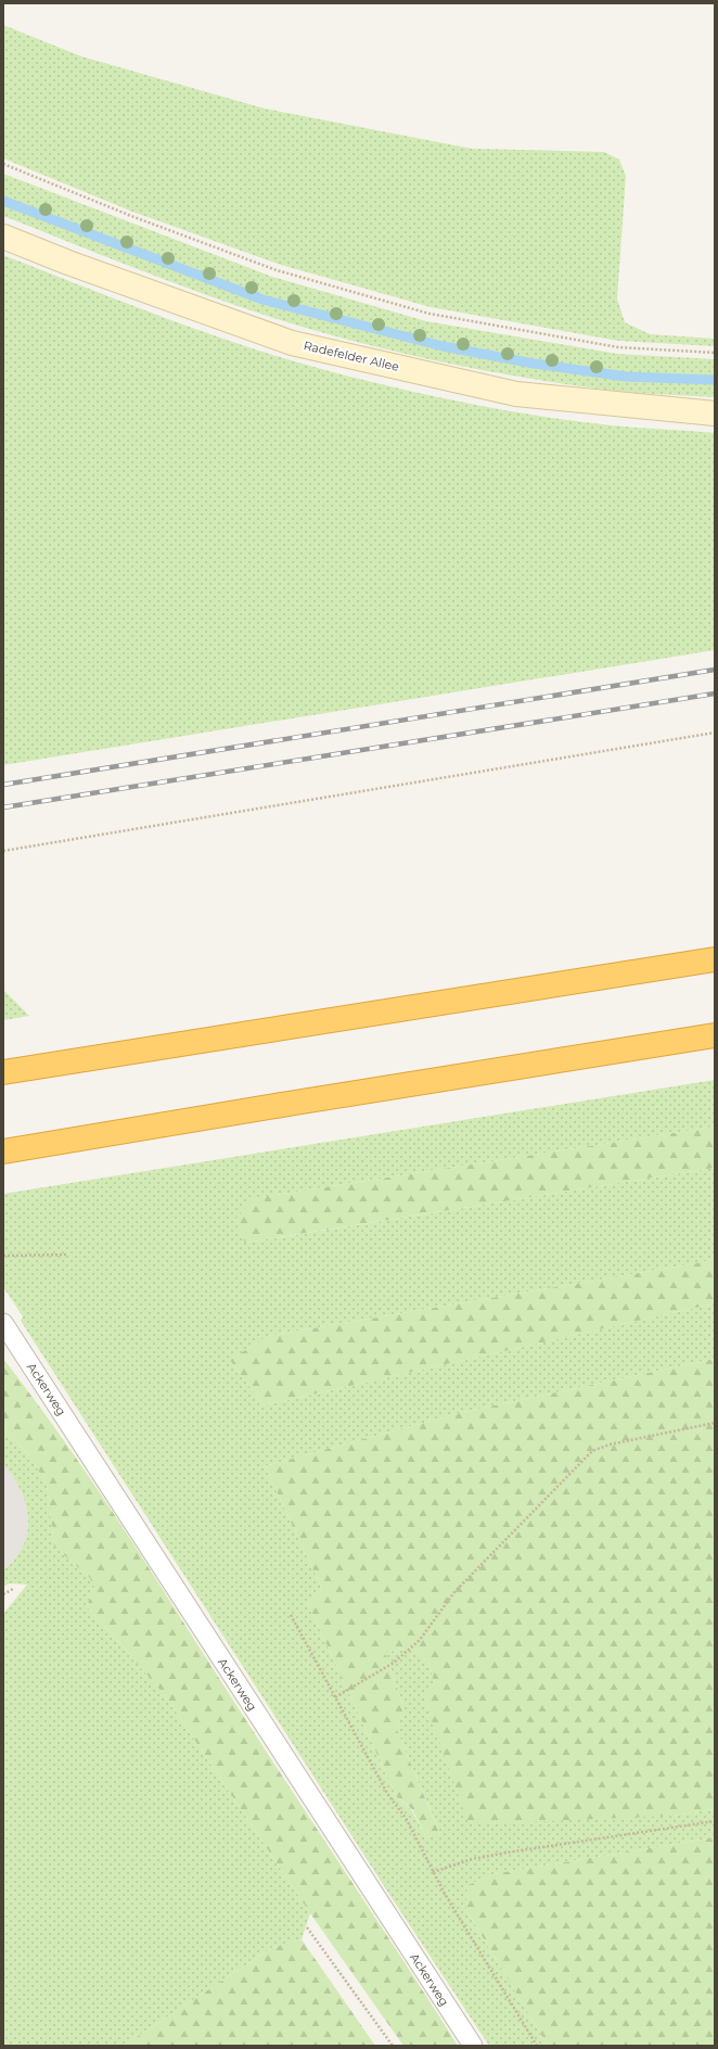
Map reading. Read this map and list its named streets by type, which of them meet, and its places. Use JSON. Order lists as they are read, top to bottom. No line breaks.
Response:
{"streets":{"main road":["Radefelder Allee"],"lane":["Ackerweg"]}}
